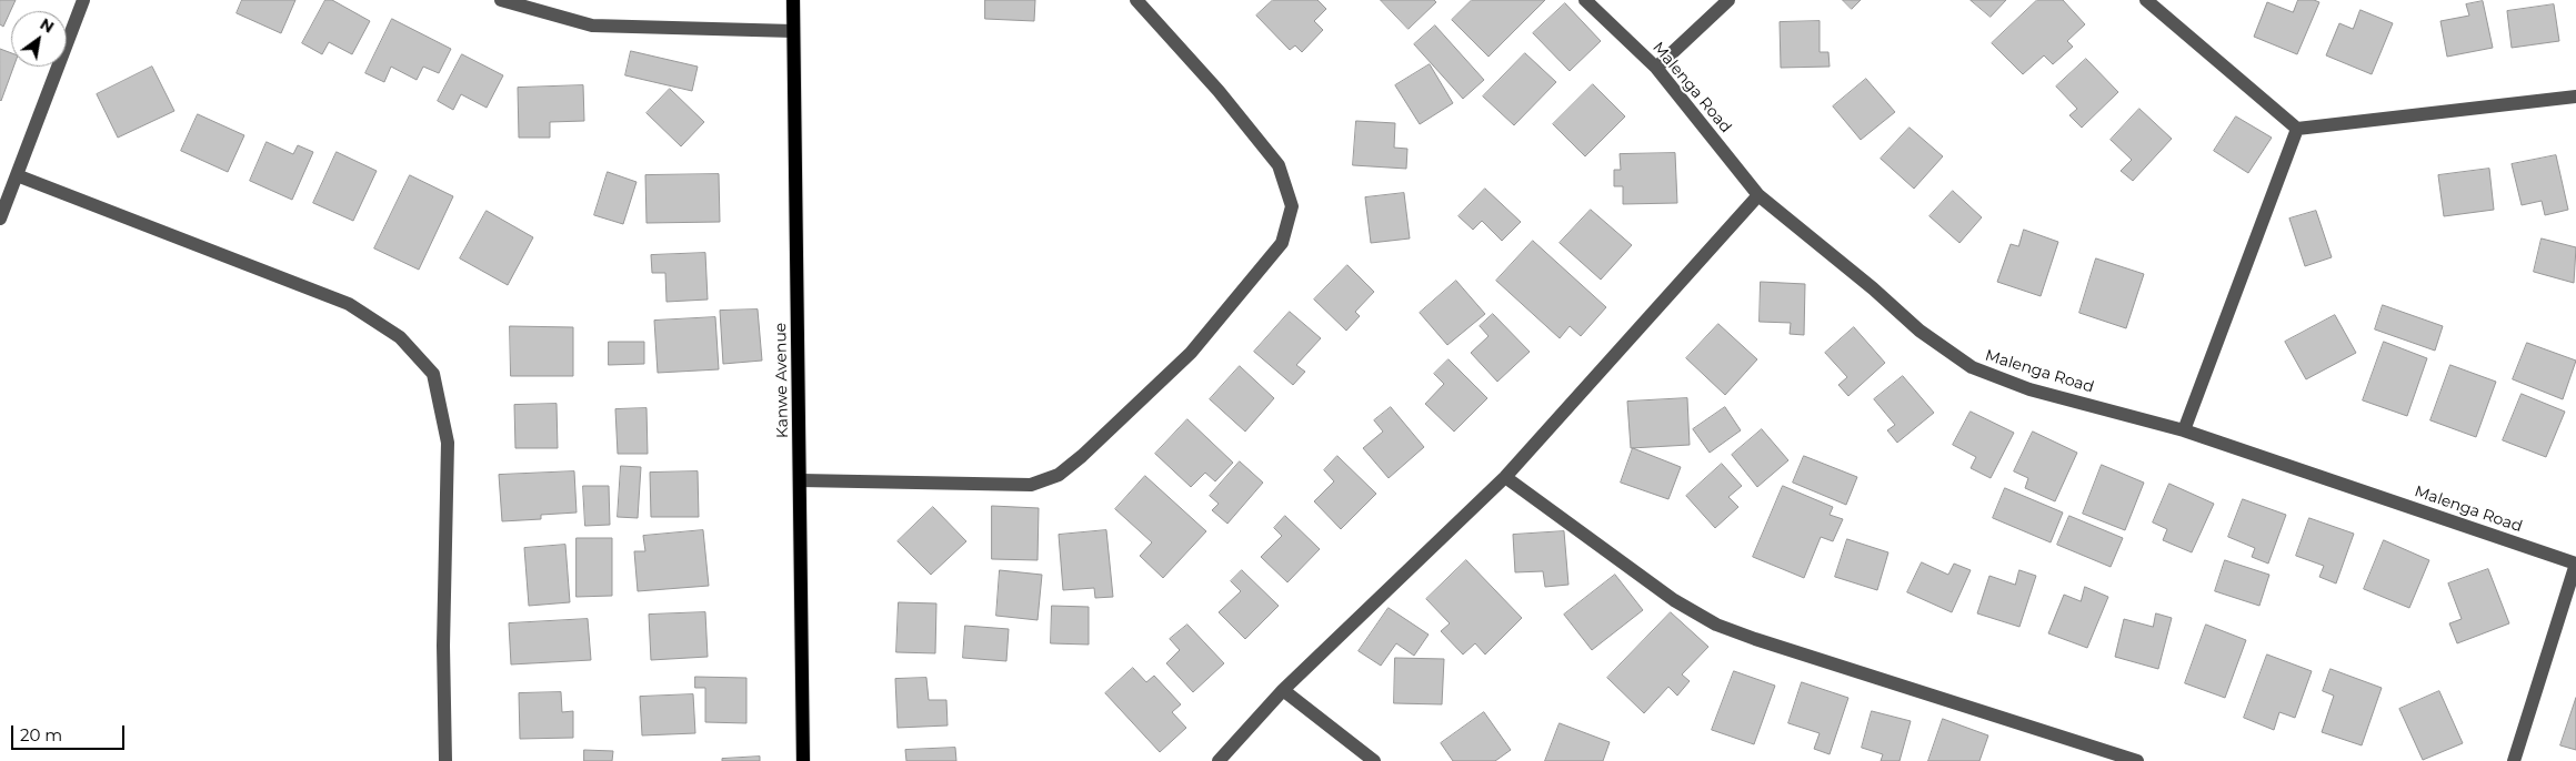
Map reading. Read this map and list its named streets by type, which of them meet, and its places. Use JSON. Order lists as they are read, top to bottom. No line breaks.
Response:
{"streets":{"main road":["Kanwe Avenue"],"street":["Malenga Road"]},"scale_bar":"20 m","north":"top right"}
